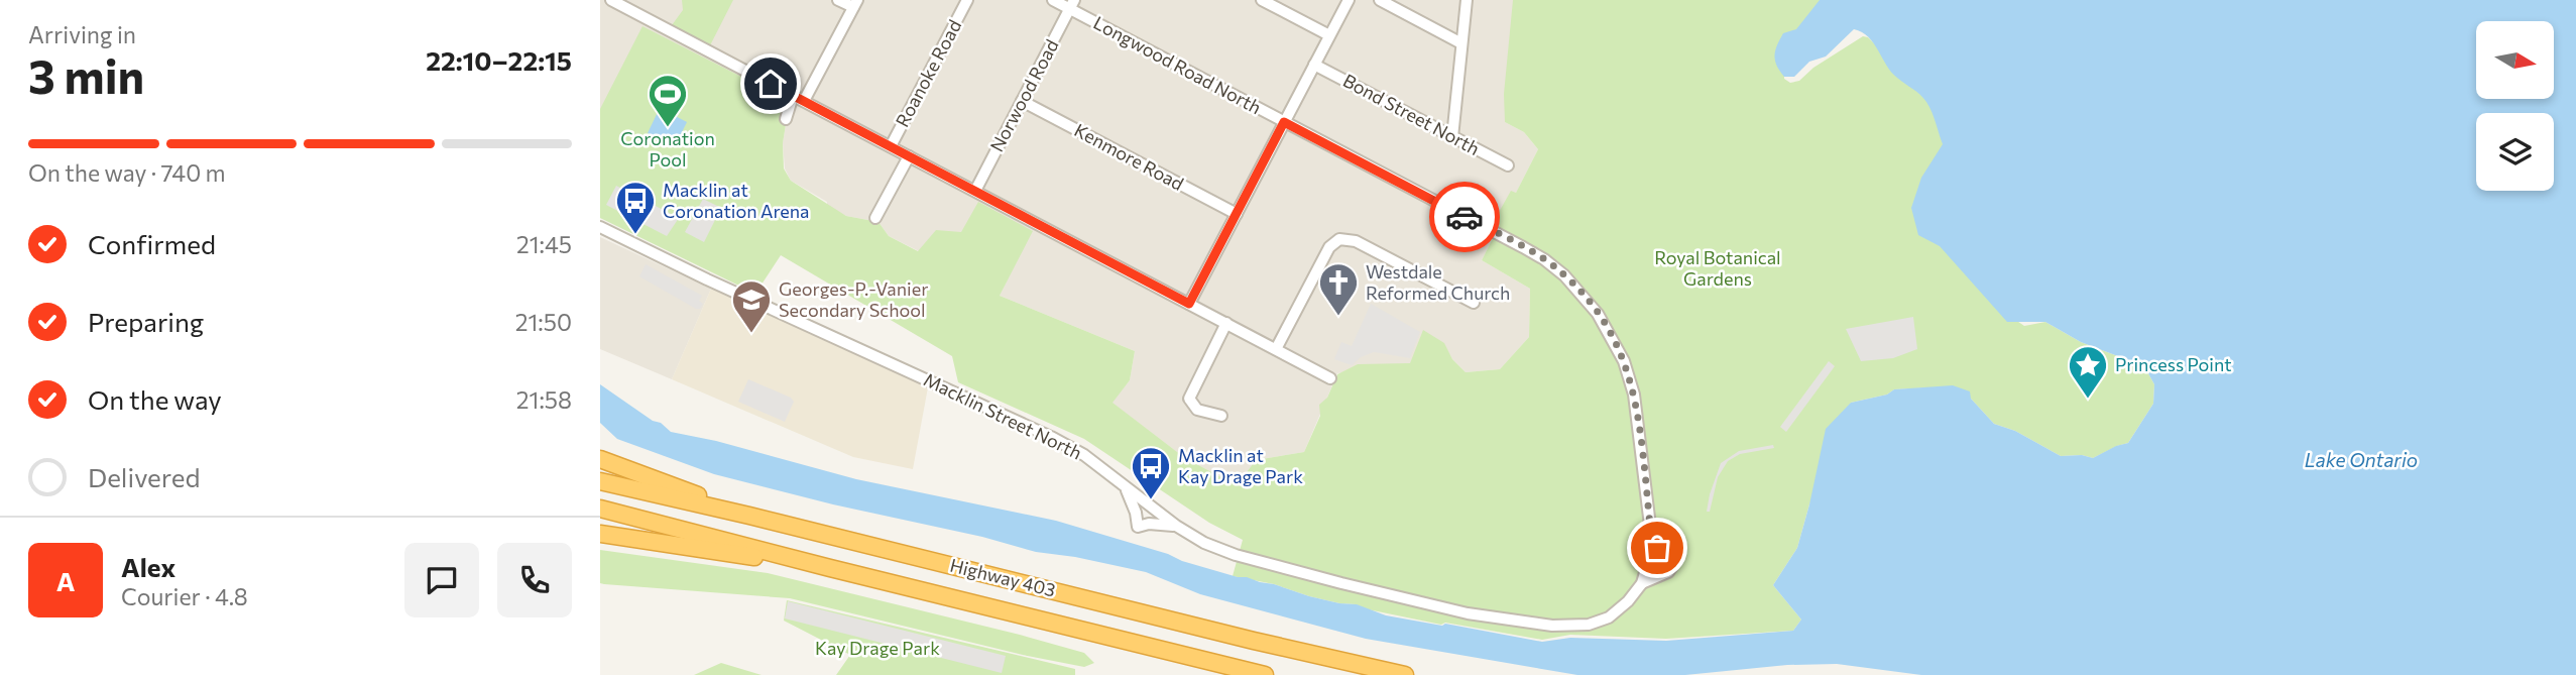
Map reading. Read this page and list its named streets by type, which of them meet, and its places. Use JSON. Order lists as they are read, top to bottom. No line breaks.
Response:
{"streets":{"highway":["Highway 403"],"street":["Longwood Road North","Roanoke Road","Norwood Road","Bond Street North","Kenmore Road","Macklin Street North"]},"crossings":[["Longwood Road North","Norwood Road"],["Longwood Road North","Macklin Street North"],["Norwood Road","Kenmore Road"]],"water":["Lake Ontario"],"parks":["Royal Botanical Gardens","Kay Drage Park"],"places":{"sports":["Coronation Pool"],"bus stop":["Macklin at Coronation Arena","Macklin at Kay Drage Park"],"church":["Westdale Reformed Church"],"school or university":["Georges-P.-Vanier Secondary School"],"place":["Princess Point"]},"north":"right","page":{"heading":["3 min","Arriving in","22:10–22:15"],"panel":["Alex","Courier · 4.8"],"bar":"On the way · 740 m","list":[["Confirmed","21:45"],["Preparing","21:50"],["On the way","21:58"],"Delivered"],"round":"A"}}
